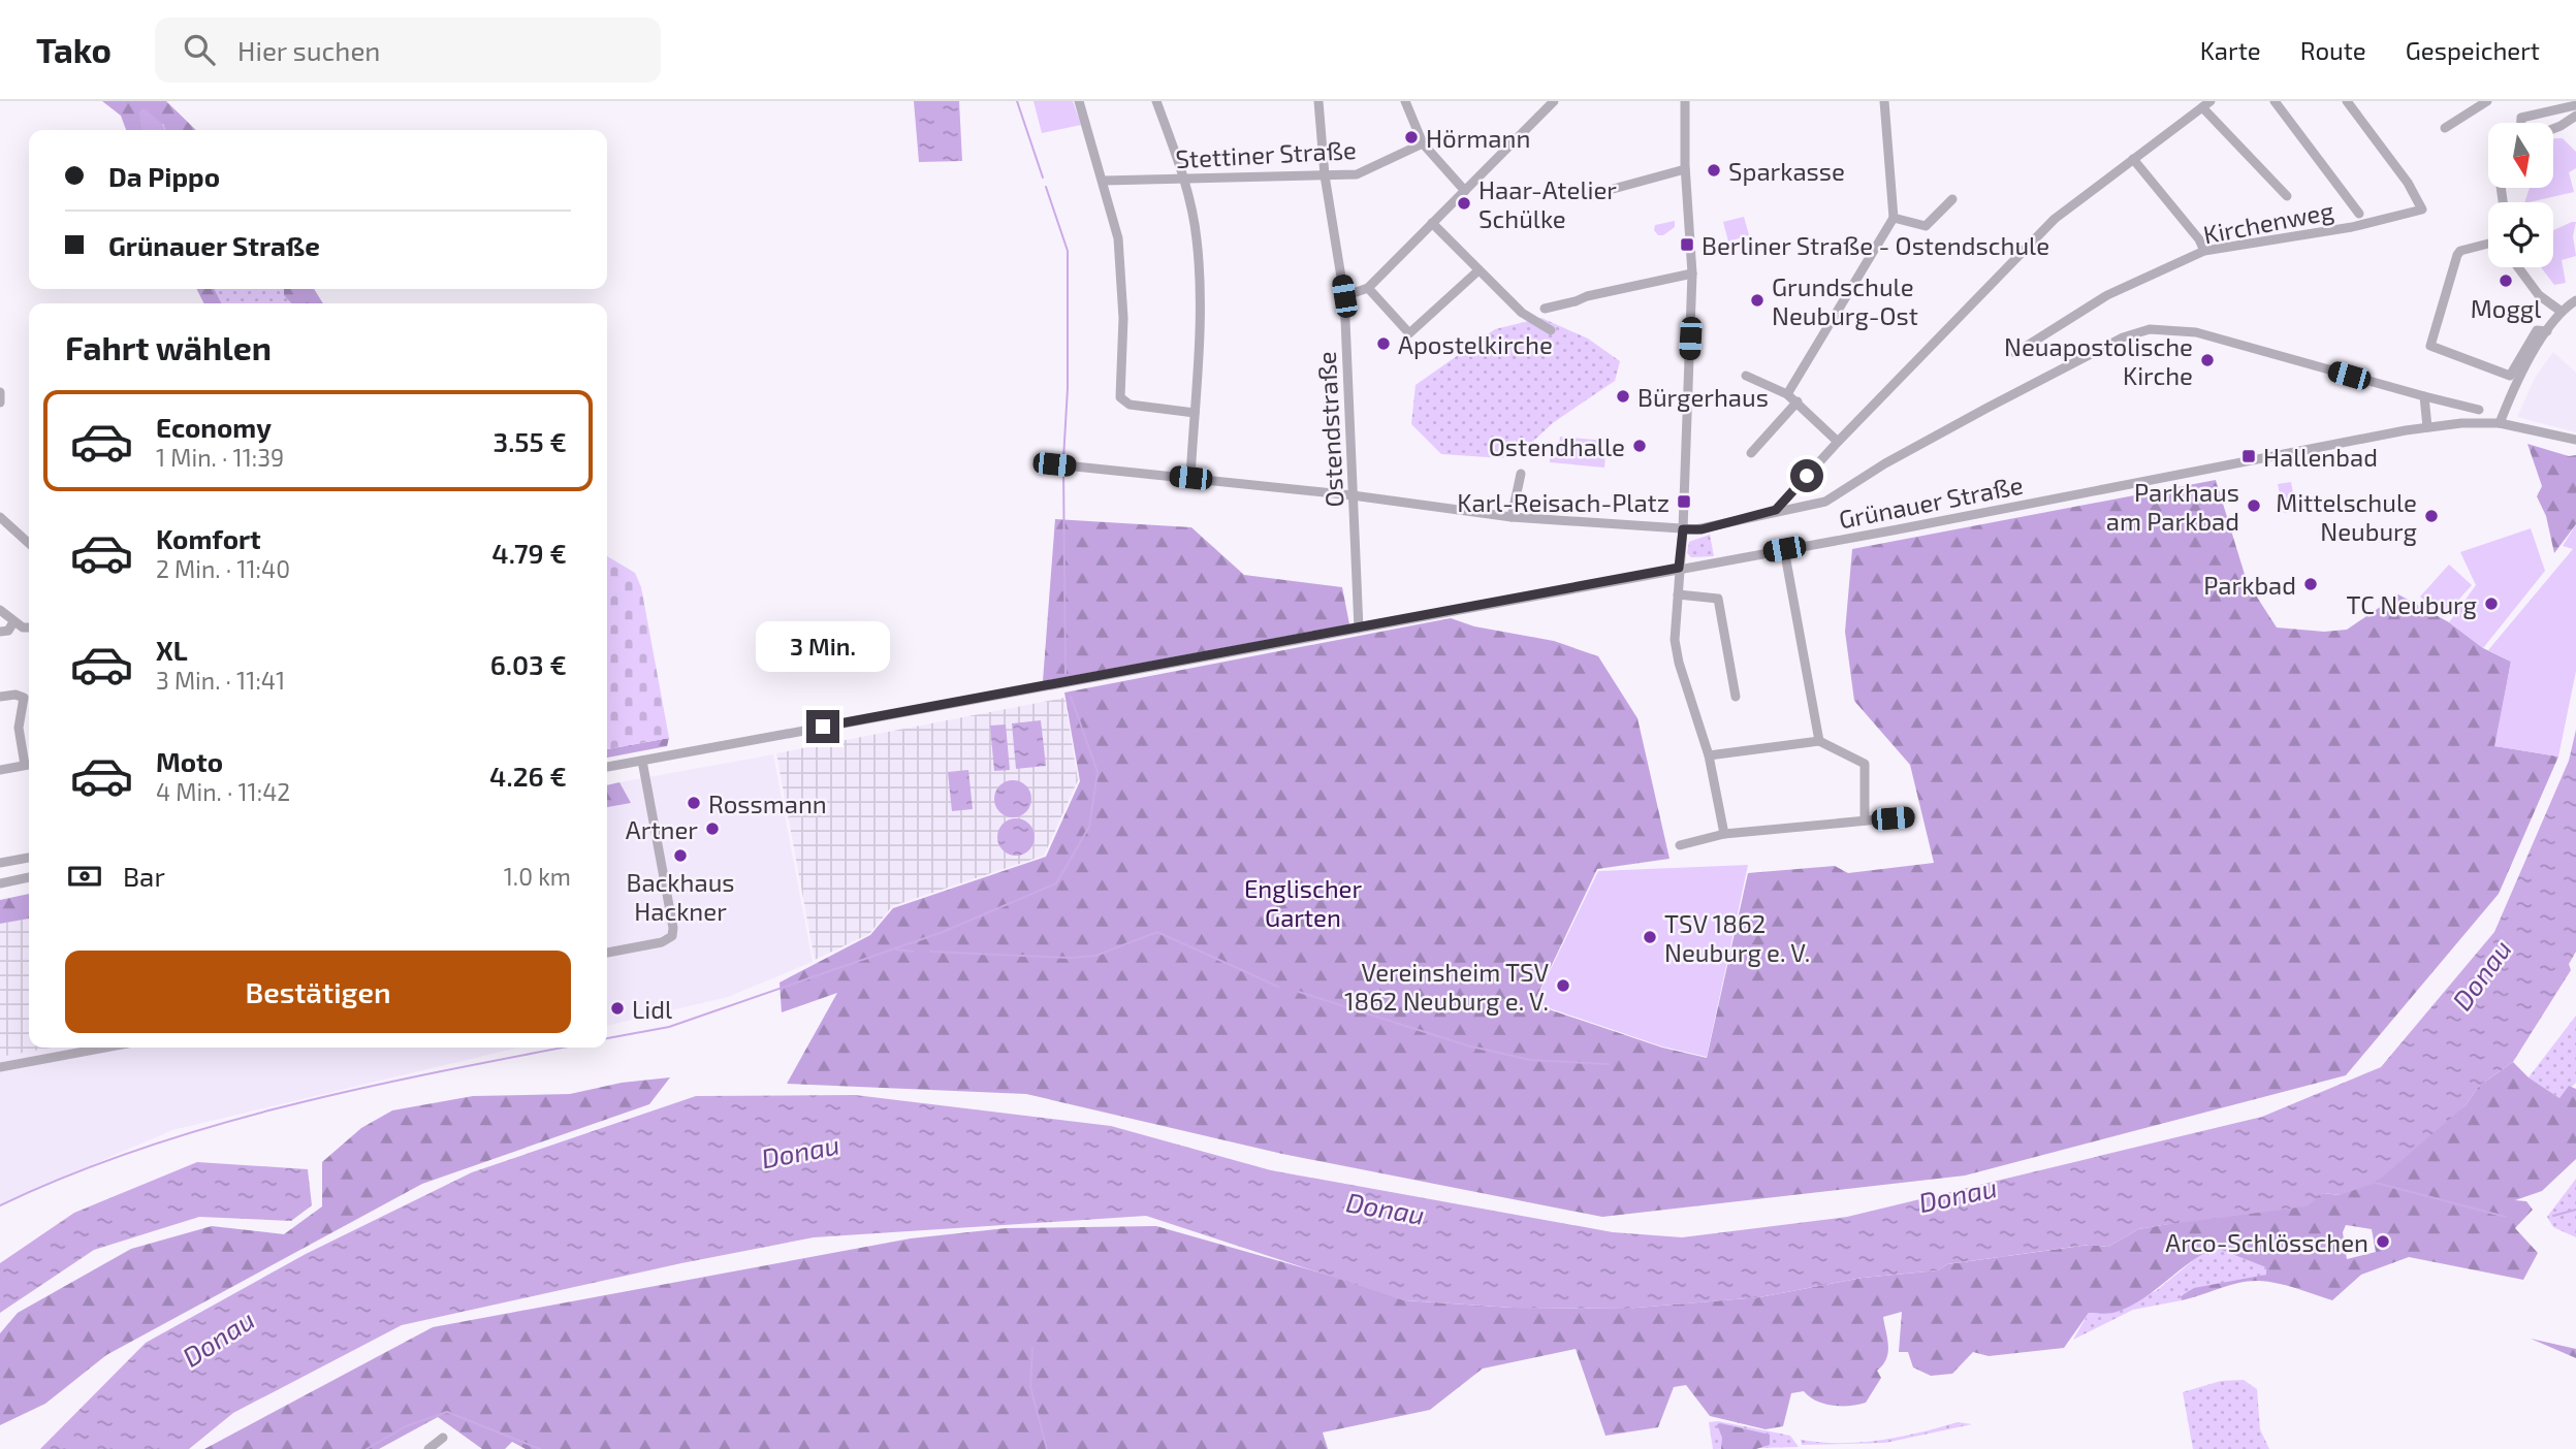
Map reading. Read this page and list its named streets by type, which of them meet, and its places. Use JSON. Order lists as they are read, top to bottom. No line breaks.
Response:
{"streets":{"street":["Stettiner Straße","Kirchenweg","Ostendstraße","Grünauer Straße"]},"crossings":[["Stettiner Straße","Ostendstraße"],["Ostendstraße","Grünauer Straße"]],"water":["Donau"],"parks":["Englischer Garten"],"places":{"other":["Hörmann","Sparkasse","Haar-Atelier Schülke","Moggl","Grundschule Neuburg-Ost","Apostelkirche","Neuapostolische Kirche","Bürgerhaus","Ostendhalle","Parkhaus am Parkbad","Mittelschule Neuburg","Parkbad","TC Neuburg","Rossmann","Artner","Backhaus Hackner","TSV 1862 Neuburg e. V.","Vereinsheim TSV 1862 Neuburg e. V.","Lidl","Arco-Schlösschen"],"transit":["Berliner Straße - Ostendschule","Hallenbad","Karl-Reisach-Platz"]},"north":"bottom","page":{"header":"Tako","search":"Hier suchen","nav":["Karte","Route","Gespeichert"],"banner":["Da Pippo","Grünauer Straße"],"heading":"Fahrt wählen","list":[{"name":"Economy","note":"1 Min. · 11:39","value":"3.55 €"},{"name":"Komfort","note":"2 Min. · 11:40","value":"4.79 €"},{"name":"XL","note":"3 Min. · 11:41","value":"6.03 €"},{"name":"Moto","note":"4 Min. · 11:42","value":"4.26 €"}],"bubble":"3 Min.","pay":["Bar","1.0 km"],"buttons":"Bestätigen"}}
